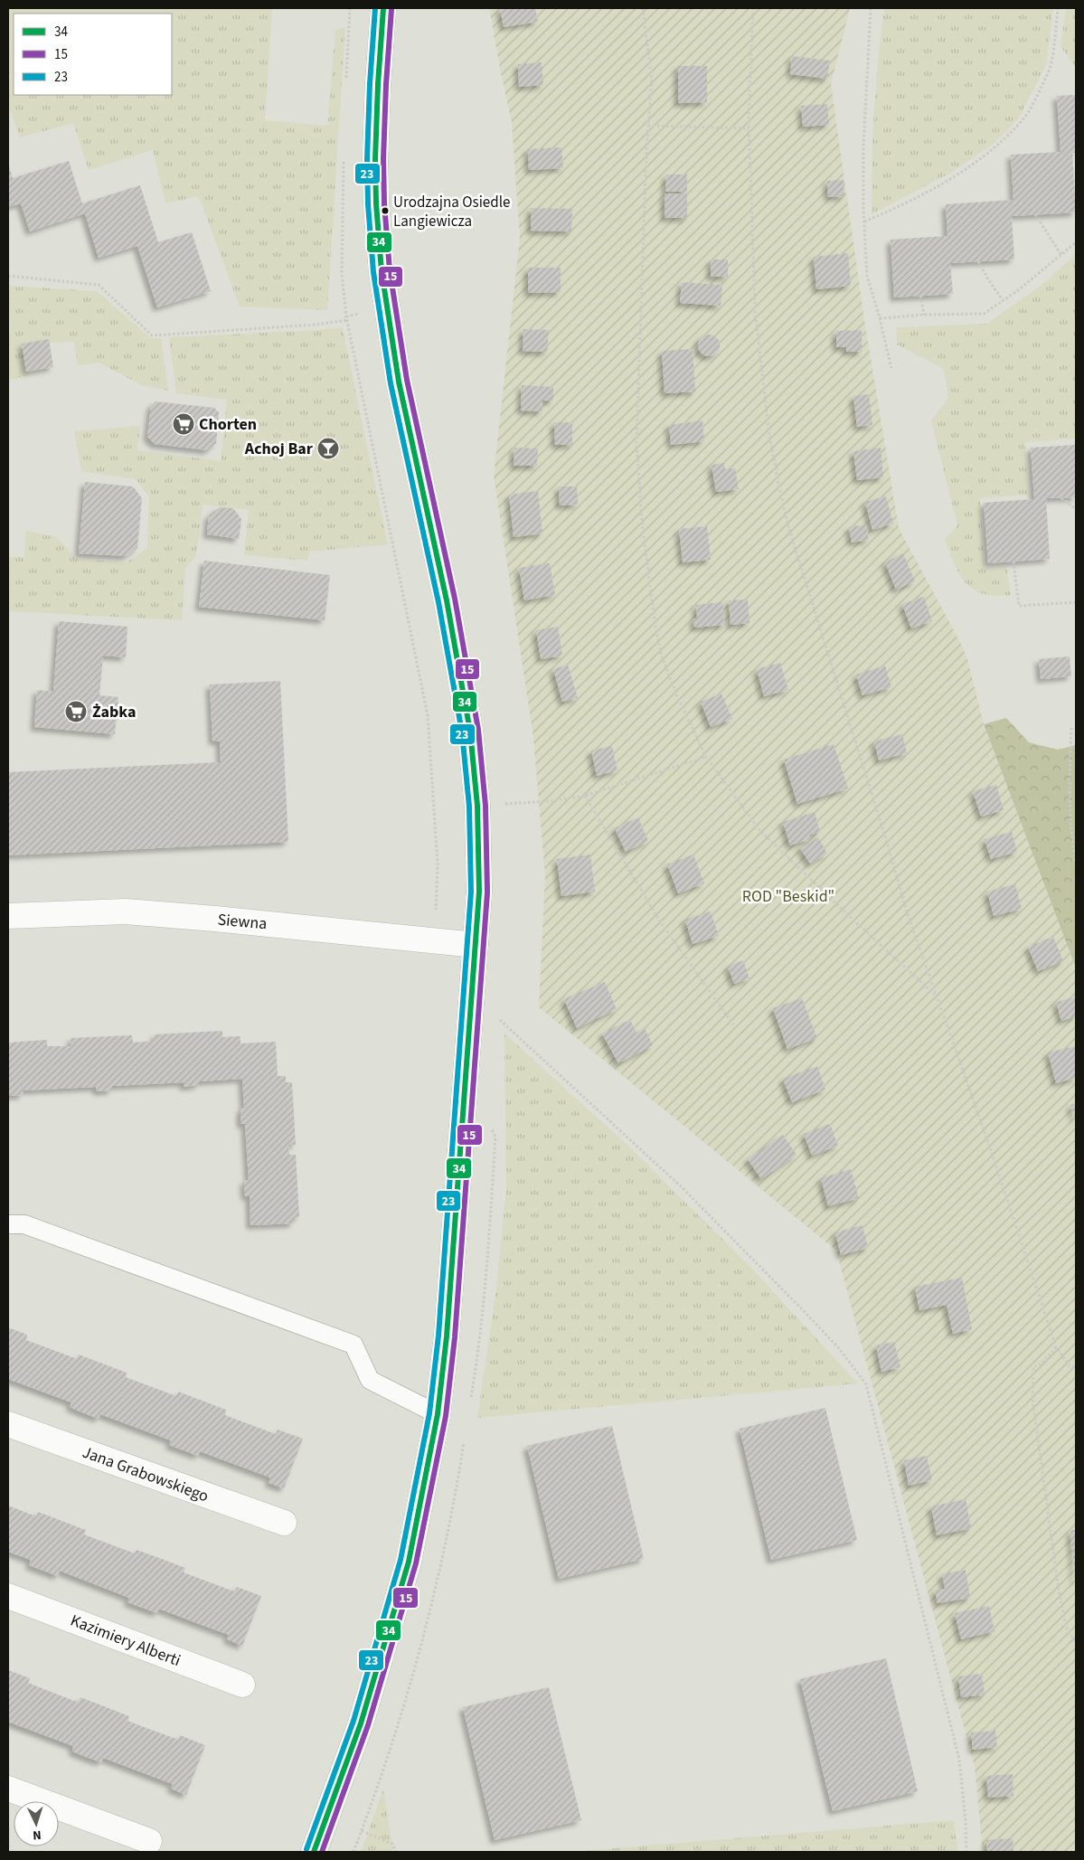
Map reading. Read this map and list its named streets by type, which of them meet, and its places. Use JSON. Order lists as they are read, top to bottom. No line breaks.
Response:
{"streets":{"street":["Siewna","Jana Grabowskiego","Kazimiery Alberti"]},"parks":["ROD \"Beskid\""],"places":{"other":["Urodzajna Osiedle Langiewicza"],"supermarket":["Chorten","Żabka"],"bar":["Achoj Bar"]},"lines":["transit line 34","transit line 23","transit line 15"],"legend":["34","15","23"],"north":"bottom"}
